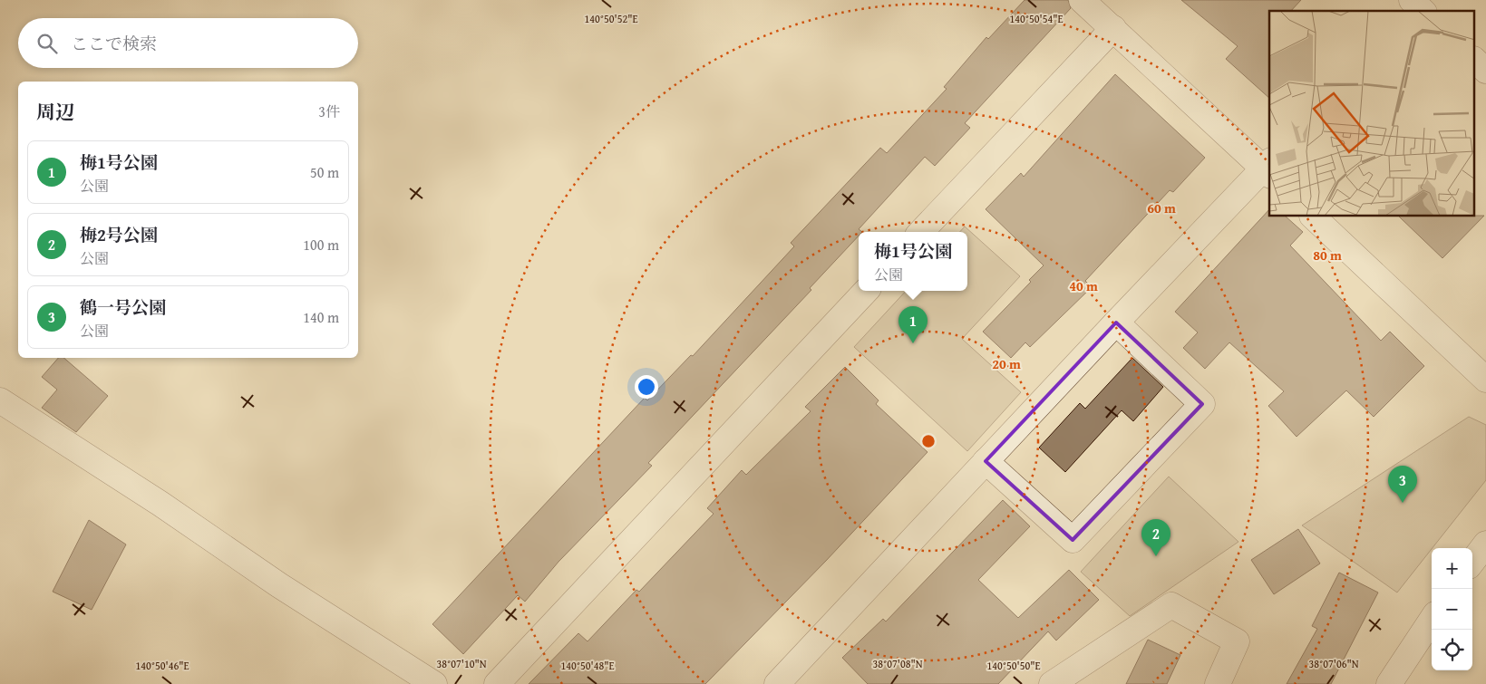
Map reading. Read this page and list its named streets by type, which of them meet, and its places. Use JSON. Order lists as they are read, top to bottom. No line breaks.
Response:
{"page":{"search":"ここで検索","heading":["周辺","3件"],"list":[{"mark":"1","name":"梅1号公園","note":"公園","value":"50 m"},{"mark":"2","name":"梅2号公園","note":"公園","value":"100 m"},{"mark":"3","name":"鶴一号公園","note":"公園","value":"140 m"}],"popup":["梅1号公園","公園"],"pins":["1","3","2"],"map_buttons":["+","−"]},"coordinates":["140°50'52\"E","140°50'54\"E","38°07'10\"N","38°07'08\"N","38°07'06\"N","140°50'46\"E","140°50'48\"E","140°50'50\"E"],"rings":["60 m","80 m","40 m","20 m"]}
